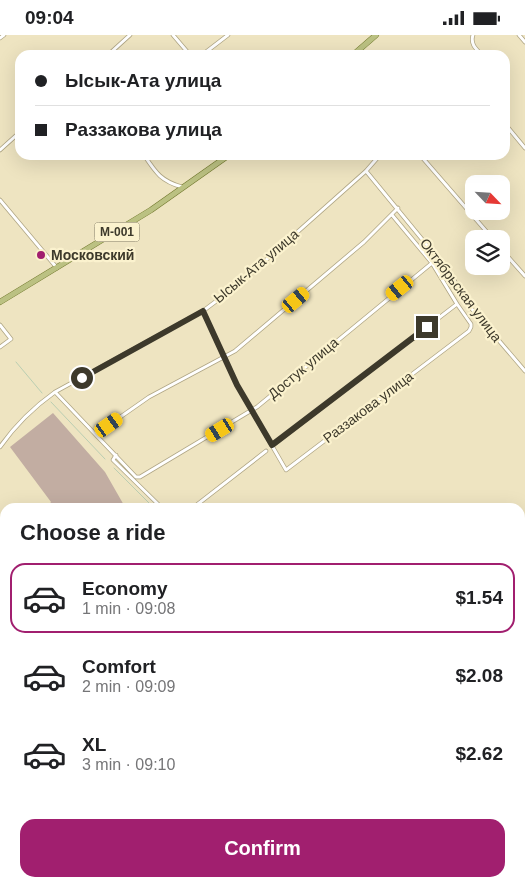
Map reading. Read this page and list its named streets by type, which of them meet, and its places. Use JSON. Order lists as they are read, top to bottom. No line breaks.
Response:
{"streets":{"main road":["М-001"],"street":["Ысык-Ата улица","Октябрьская улица","Достук улица","Раззакова улица"]},"crossings":[["Ысык-Ата улица","Октябрьская улица"],["Ысык-Ата улица","Раззакова улица"],["Достук улица","Раззакова улица"]],"places":["Московский"],"north":"bottom right","page":{"status":"09:04","banner":["Ысык-Ата улица","Раззакова улица"],"heading":"Choose a ride","list":[{"name":"Economy","note":"1 min · 09:08","value":"$1.54"},{"name":"Comfort","note":"2 min · 09:09","value":"$2.08"},{"name":"XL","note":"3 min · 09:10","value":"$2.62"}],"buttons":"Confirm"}}
